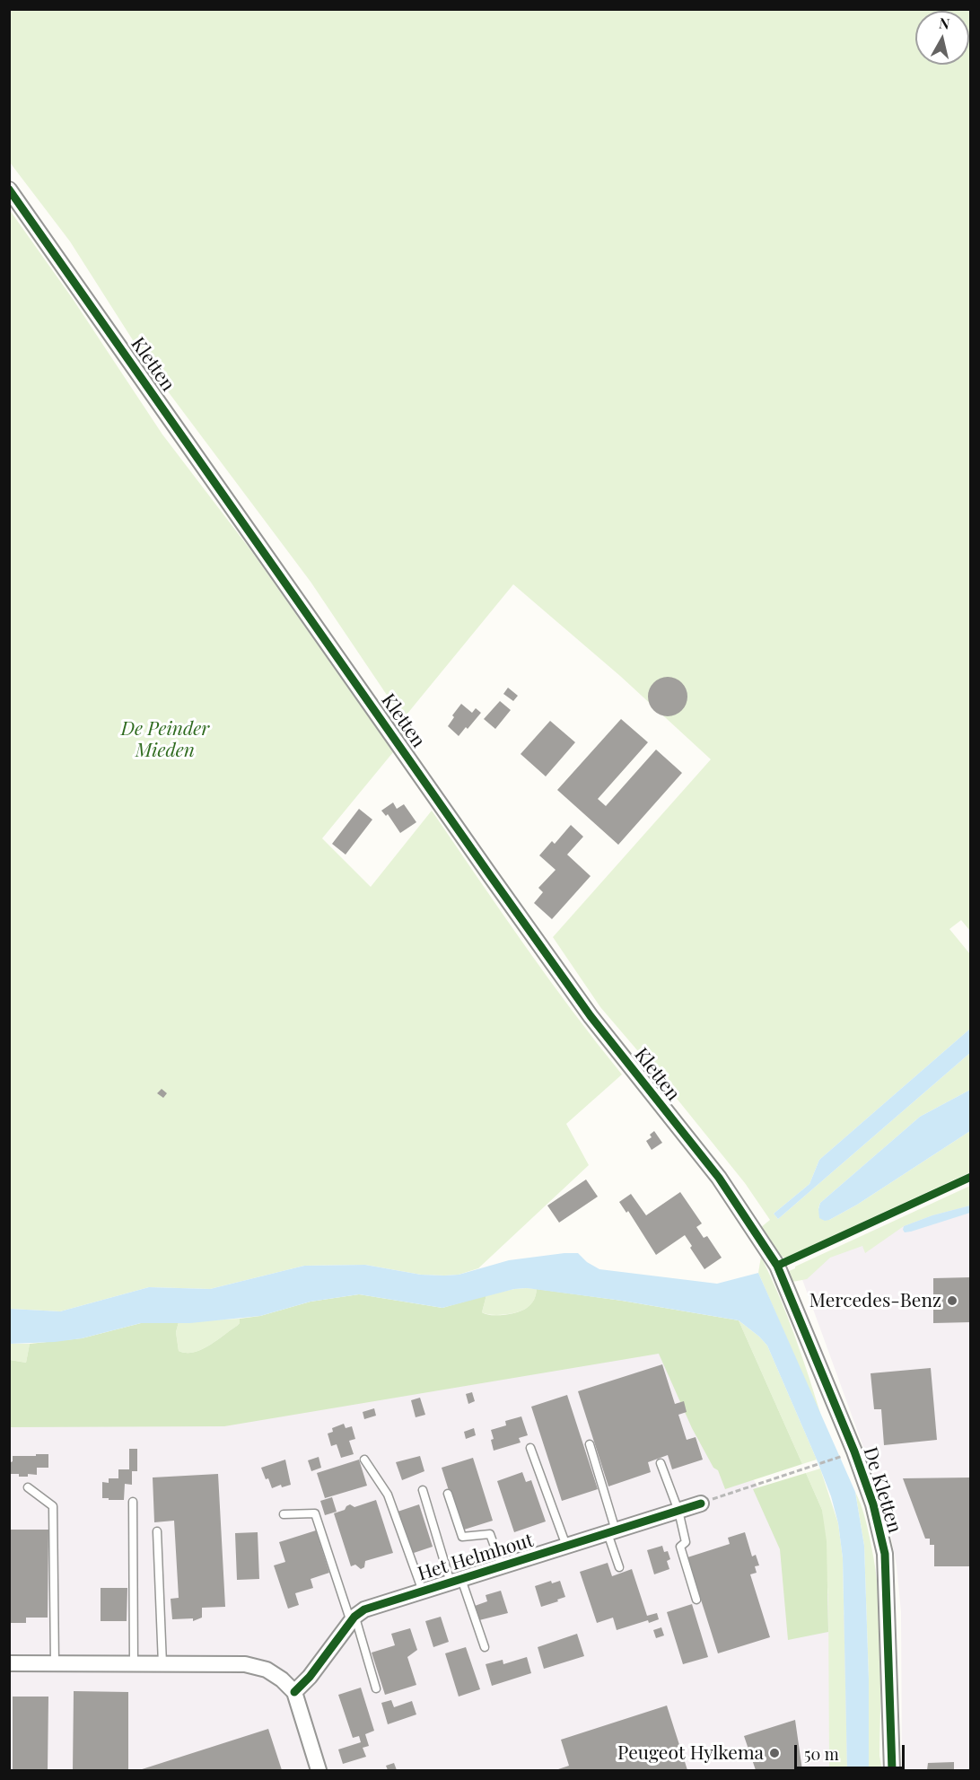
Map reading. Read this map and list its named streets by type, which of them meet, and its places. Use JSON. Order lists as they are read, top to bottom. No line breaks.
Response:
{"streets":{"street":["Kletten","De Kletten","Het Helmhout"]},"crossings":[["Kletten","De Kletten"]],"parks":["De Peinder Mieden"],"places":["Mercedes-Benz","Peugeot Hylkema"],"scale_bar":"50 m","north":"top"}
